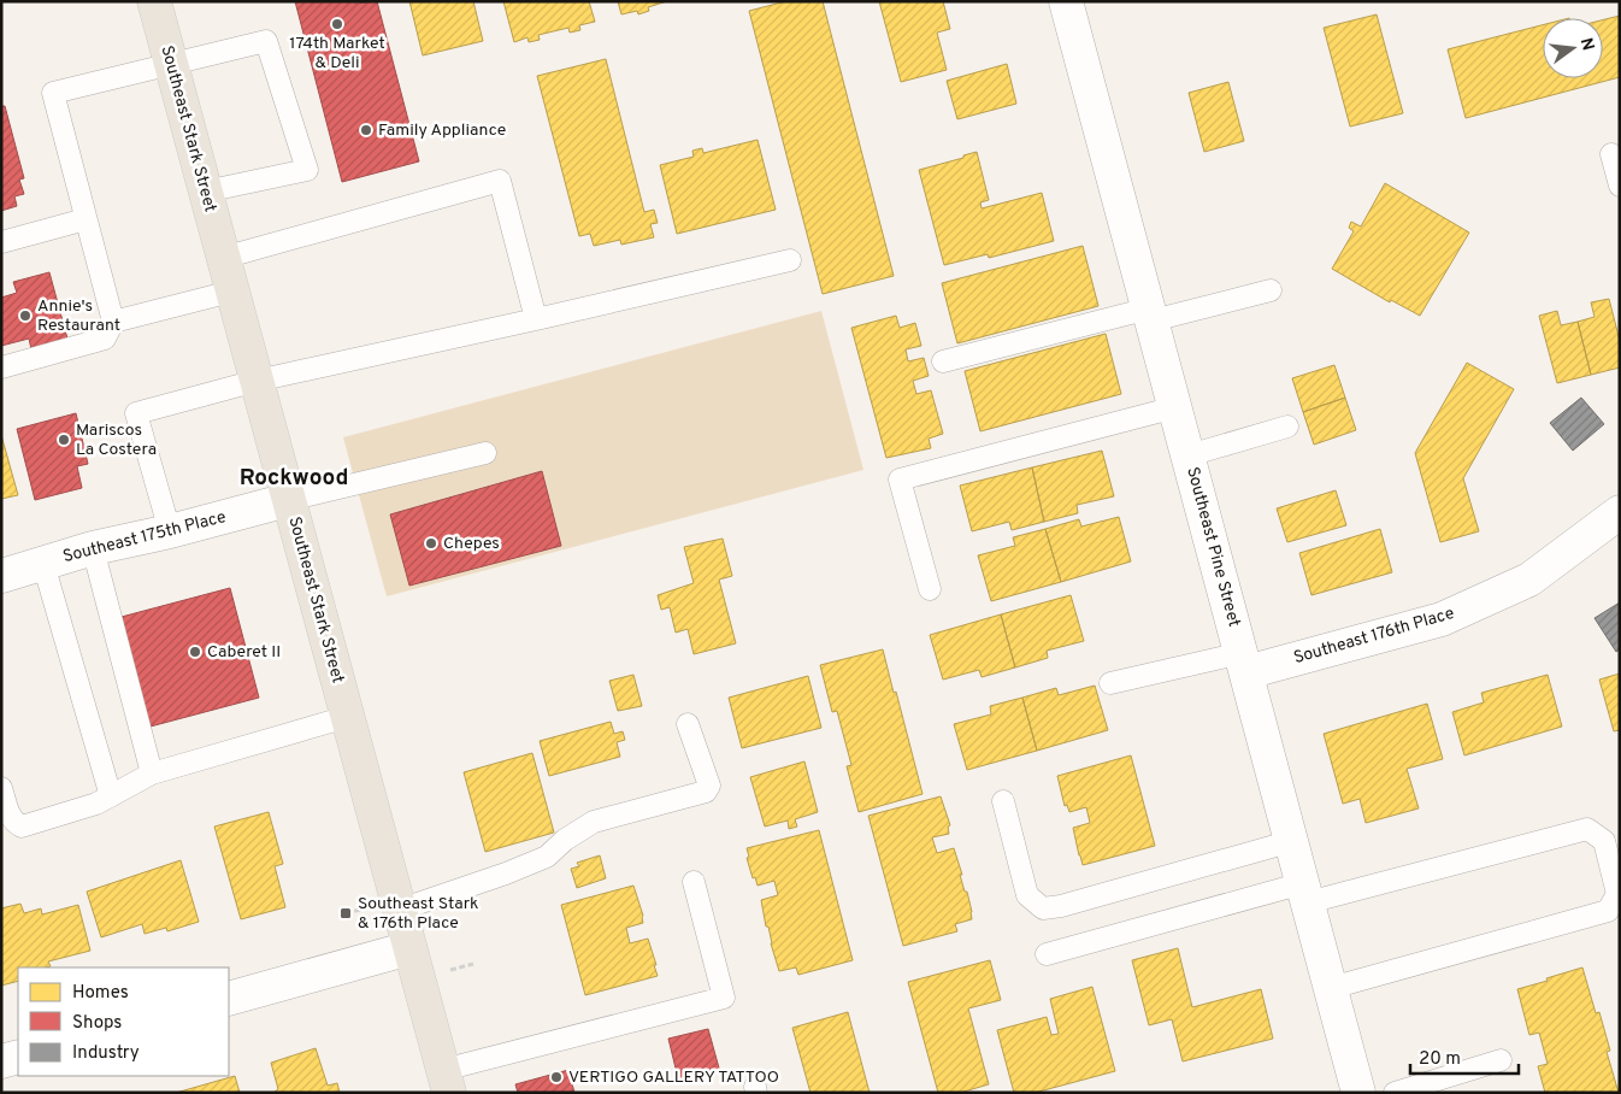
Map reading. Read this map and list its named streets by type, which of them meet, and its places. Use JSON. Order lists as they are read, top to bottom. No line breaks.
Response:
{"streets":{"main road":["Southeast Stark Street"],"street":["Southeast 175th Place","Southeast Pine Street","Southeast 176th Place"]},"crossings":[["Southeast Stark Street","Southeast 175th Place"],["Southeast Pine Street","Southeast 176th Place"]],"districts":["Rockwood"],"places":{"other":["174th Market & Deli","Family Appliance","Annie's Restaurant","Mariscos La Costera","Chepes","Caberet II","VERTIGO GALLERY TATTOO"],"transit":["Southeast Stark & 176th Place"]},"legend":["Homes","Shops","Industry"],"scale_bar":"20 m","north":"right"}
